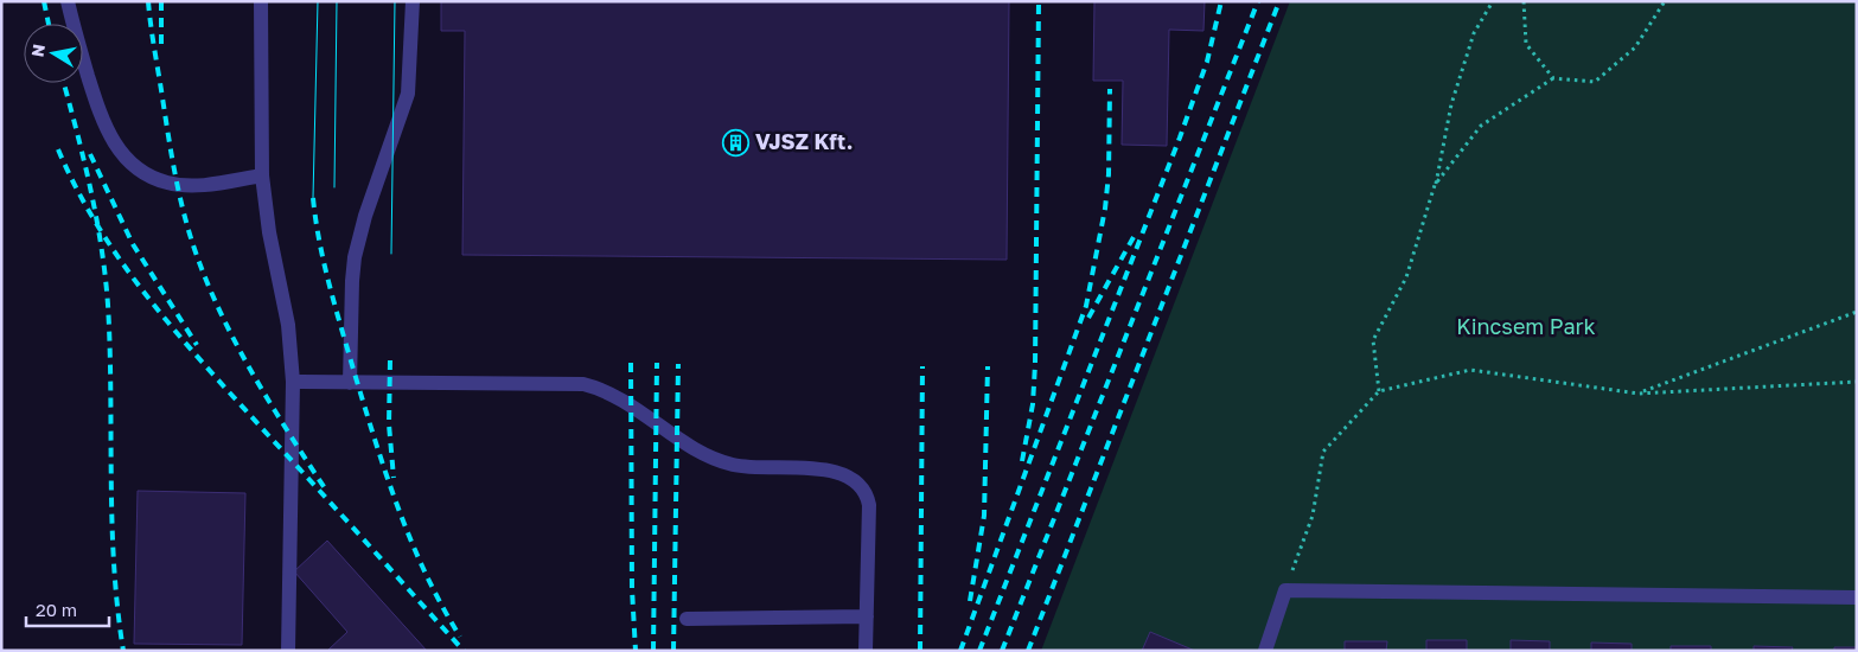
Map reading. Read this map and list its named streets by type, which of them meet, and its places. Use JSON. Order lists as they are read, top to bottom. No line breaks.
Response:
{"parks":["Kincsem Park"],"places":{"building":["VJSZ Kft."]},"scale_bar":"20 m","north":"left"}
